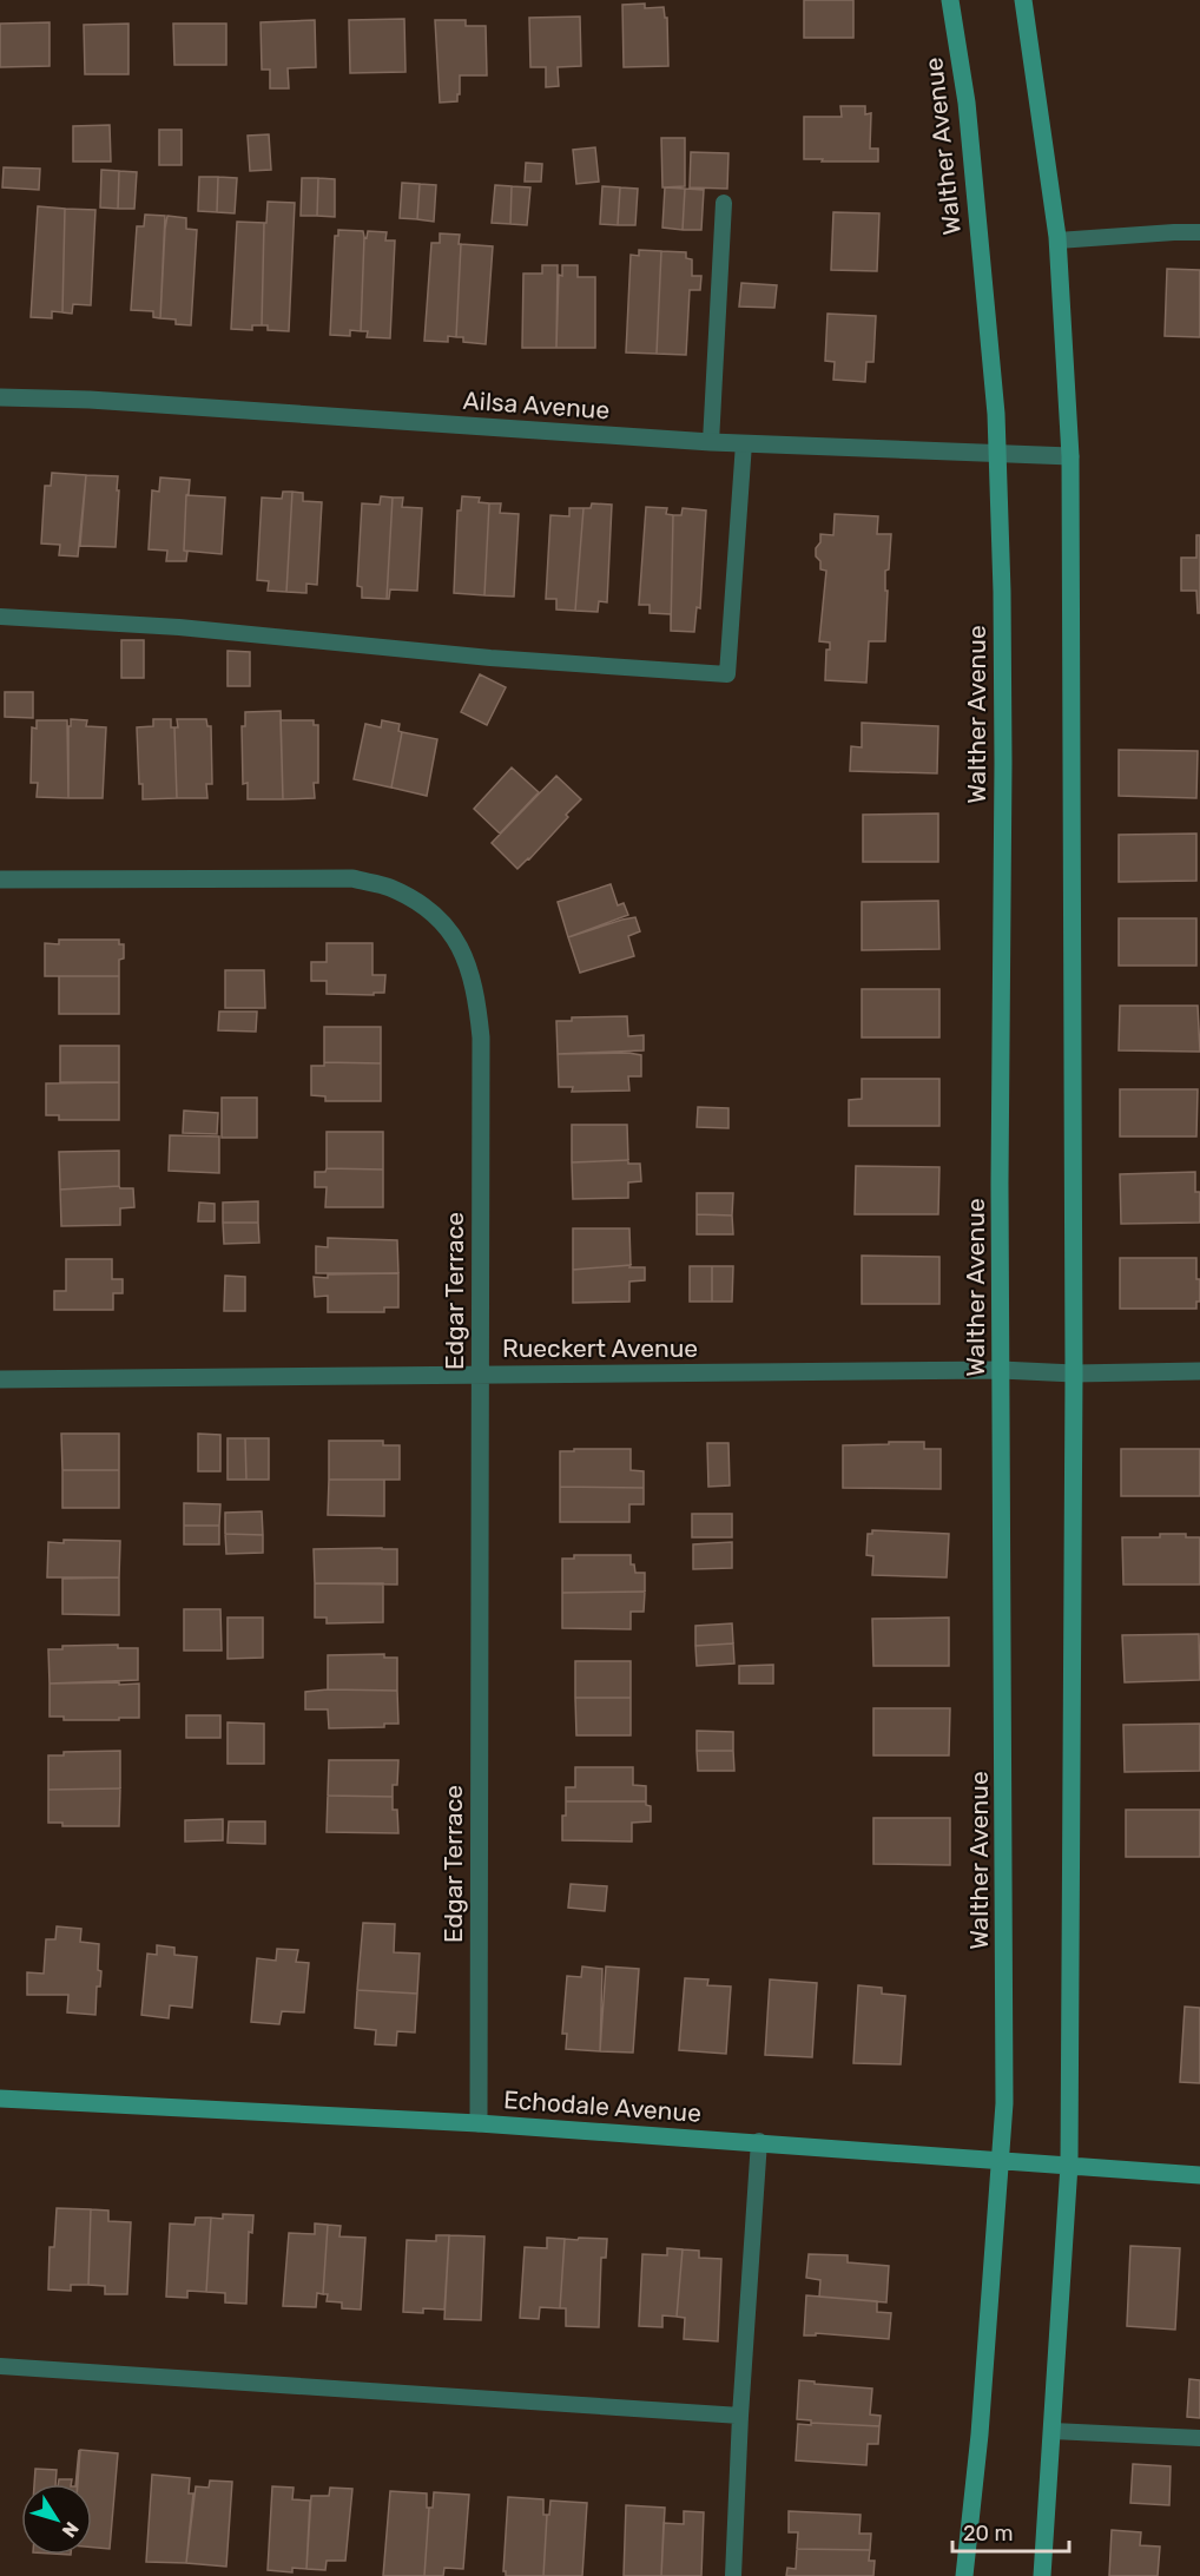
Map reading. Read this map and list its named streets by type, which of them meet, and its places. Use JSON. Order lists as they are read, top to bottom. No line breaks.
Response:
{"streets":{"main road":["Walther Avenue","Echodale Avenue"],"street":["Ailsa Avenue","Edgar Terrace","Rueckert Avenue"]},"crossings":[["Walther Avenue","Ailsa Avenue"],["Walther Avenue","Rueckert Avenue"],["Walther Avenue","Echodale Avenue"],["Edgar Terrace","Rueckert Avenue"],["Edgar Terrace","Echodale Avenue"]],"scale_bar":"20 m","north":"bottom right"}
